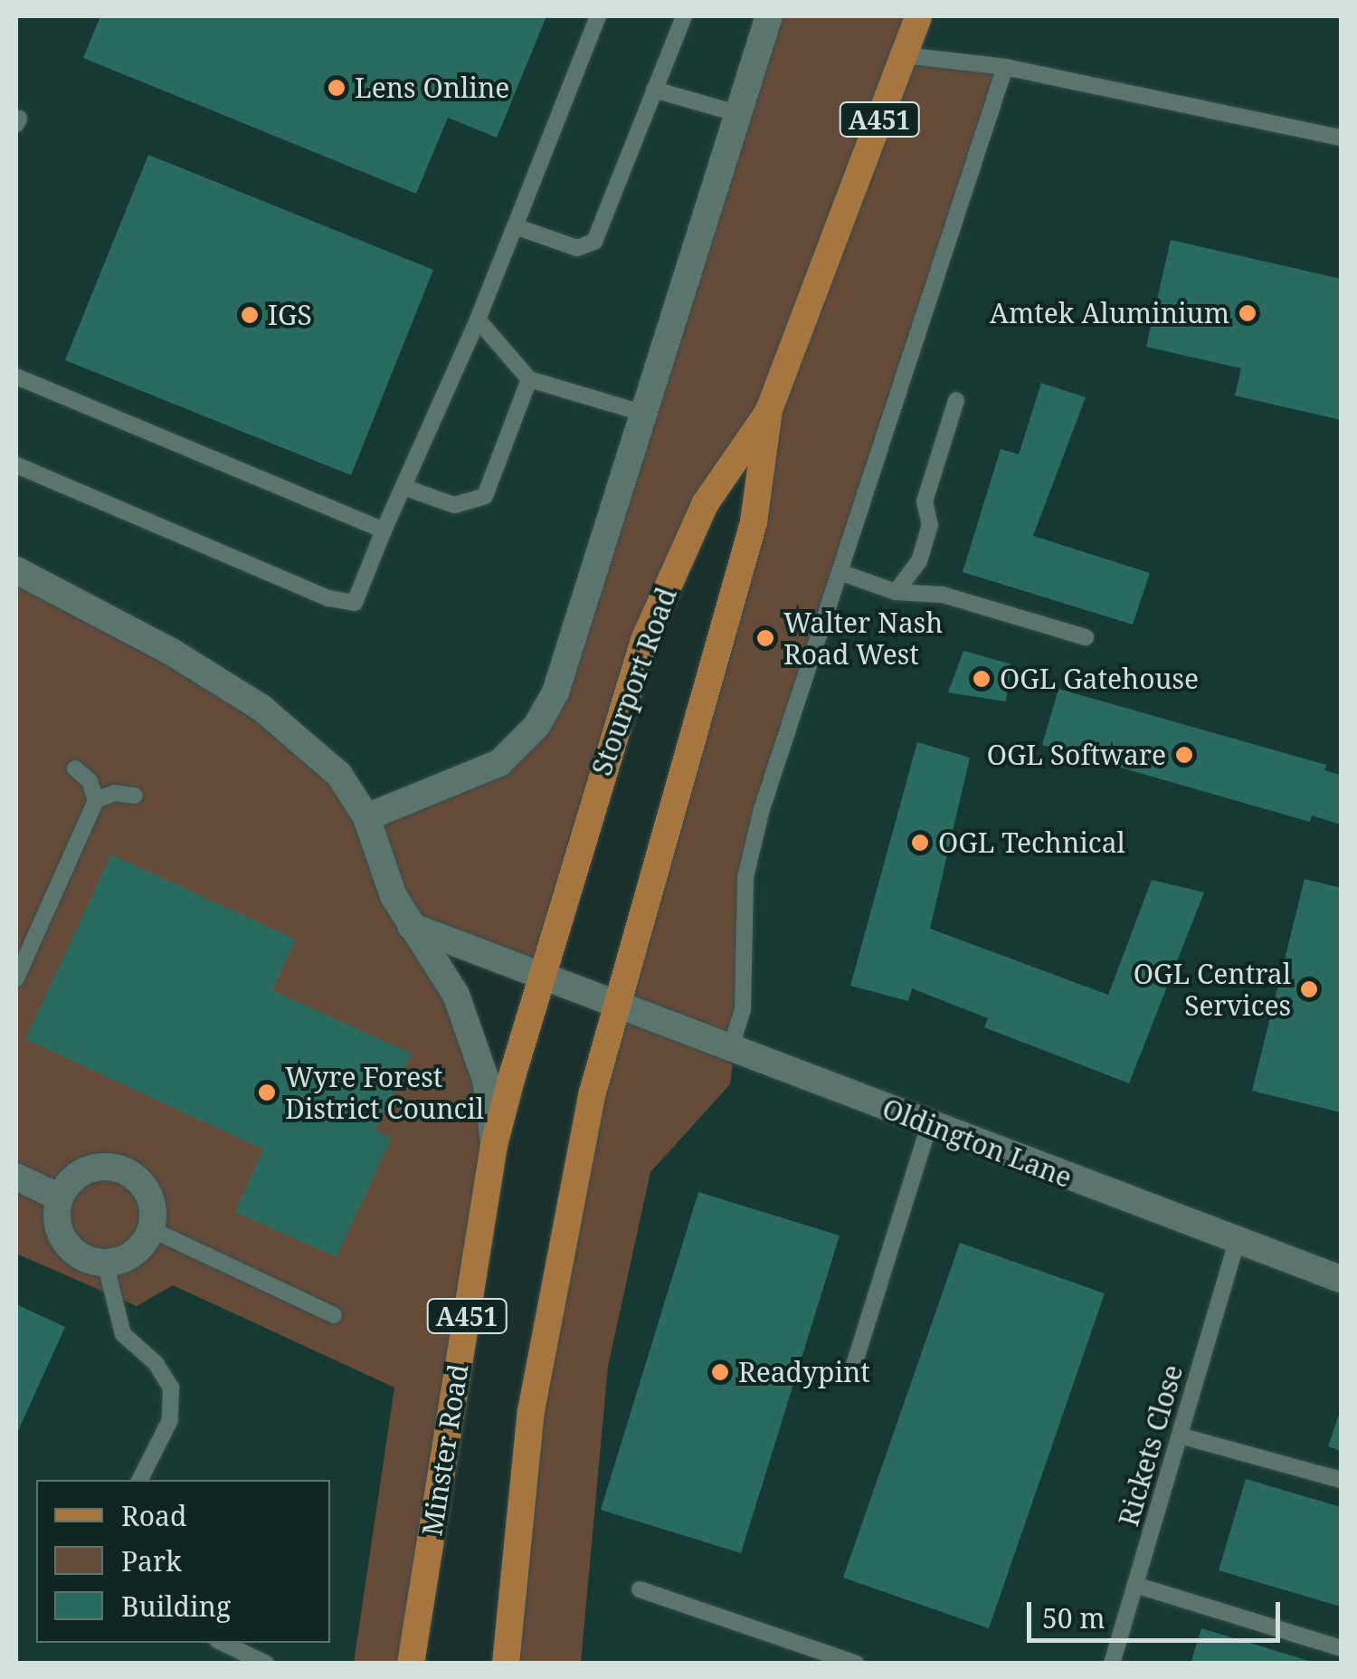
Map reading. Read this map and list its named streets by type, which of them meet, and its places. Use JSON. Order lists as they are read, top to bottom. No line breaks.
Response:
{"streets":{"main road":["A451","Stourport Road","Minster Road"],"street":["Oldington Lane"],"lane":["Rickets Close"]},"crossings":[["A451","Stourport Road"],["A451","Oldington Lane"],["Stourport Road","Oldington Lane"],["Stourport Road","Minster Road"],["Oldington Lane","Rickets Close"],["Oldington Lane","Minster Road"]],"places":["Lens Online","Amtek Aluminium","IGS","Walter Nash Road West","OGL Gatehouse","OGL Software","OGL Technical","OGL Central Services","Wyre Forest District Council","Readypint"],"legend":["Road","Park","Building"],"scale_bar":"50 m"}
